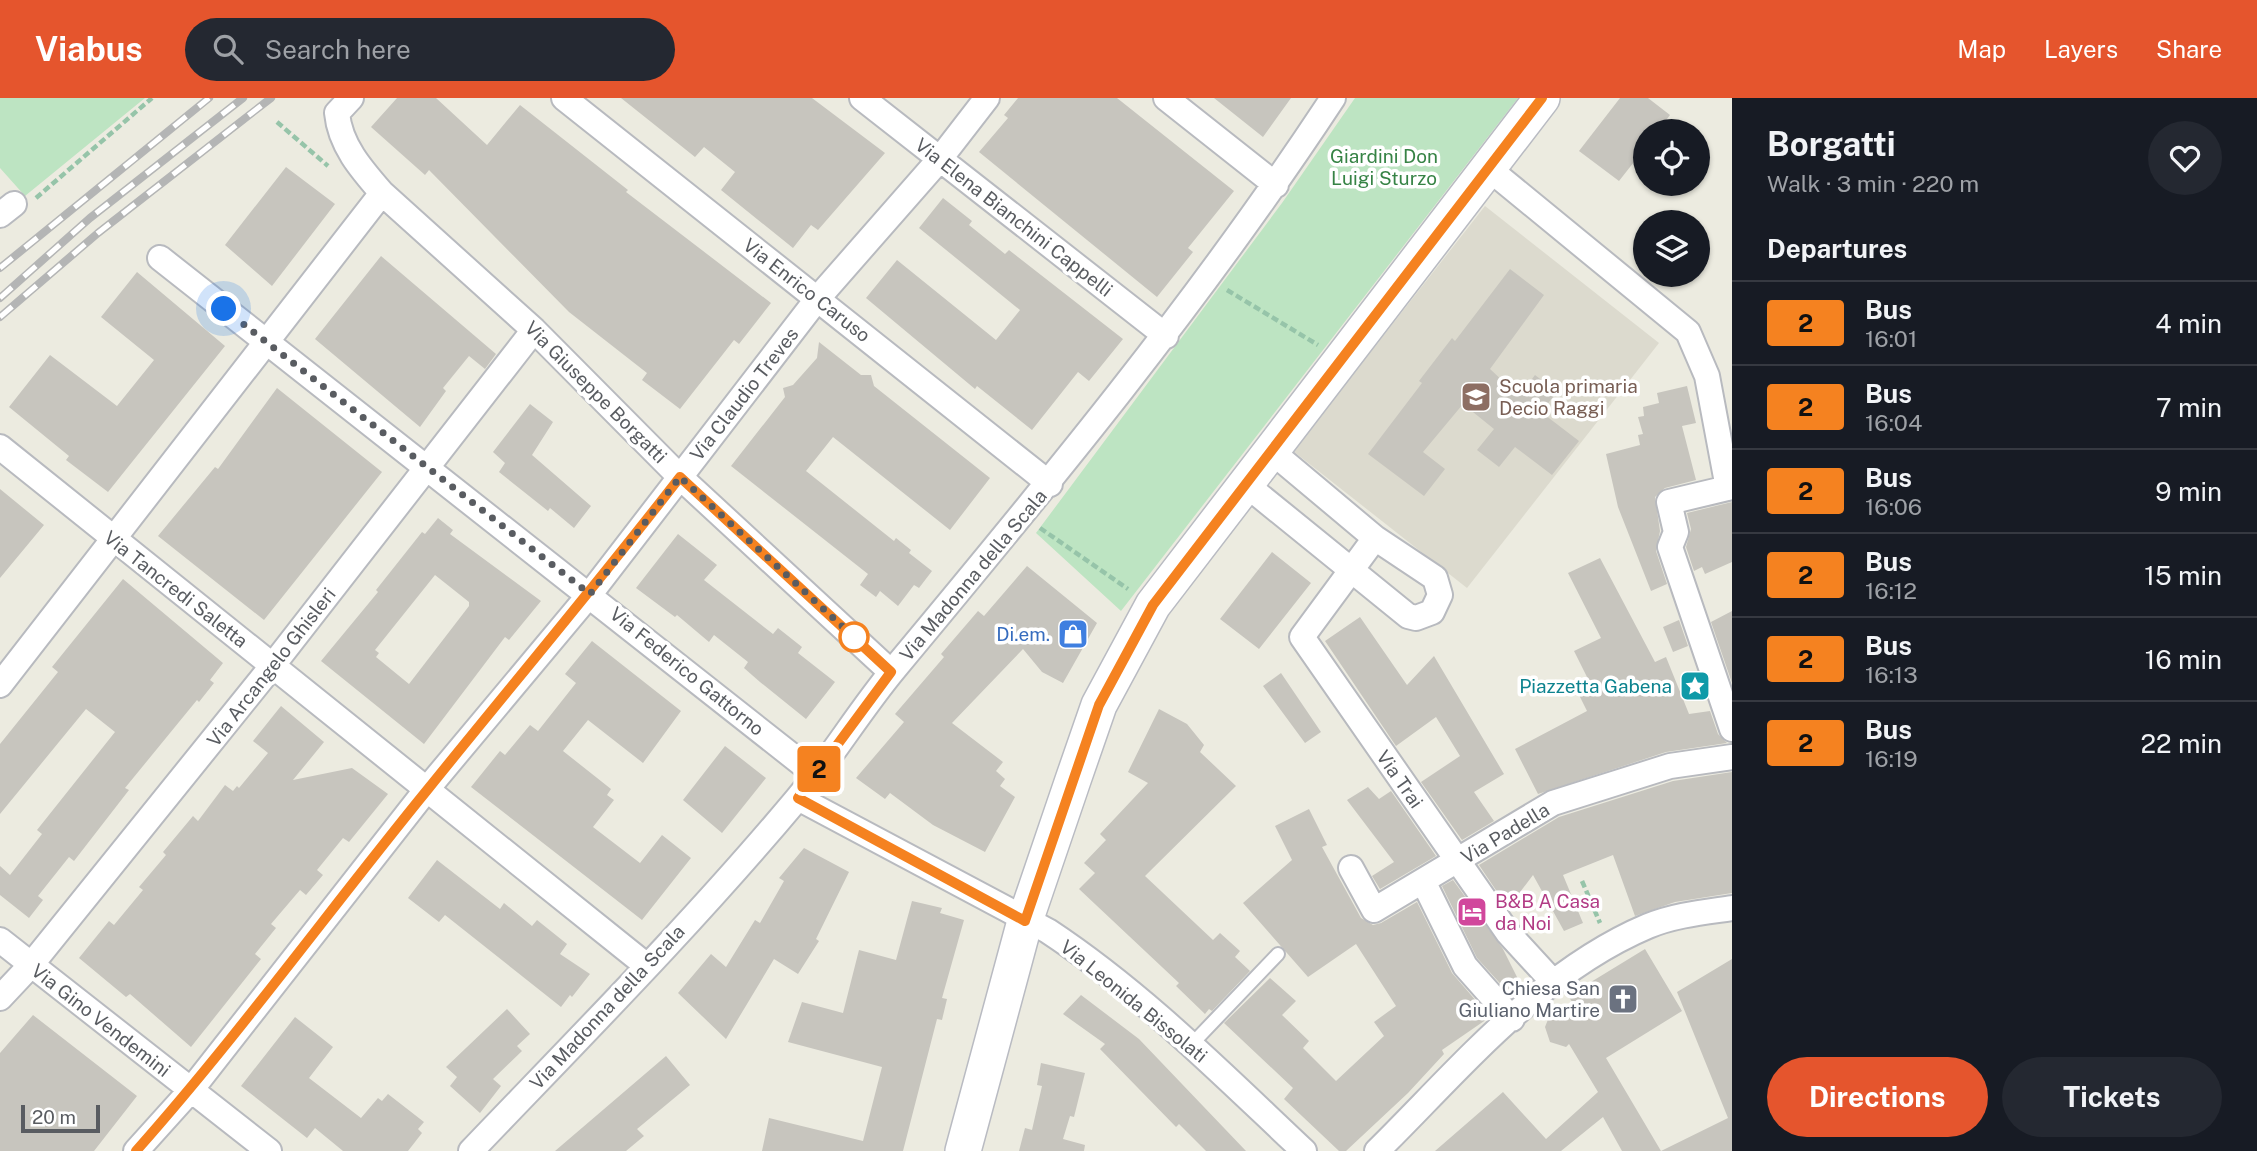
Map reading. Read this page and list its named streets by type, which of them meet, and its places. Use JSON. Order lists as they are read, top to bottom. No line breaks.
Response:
{"streets":{"street":["Via Elena Bianchini Cappelli","Via Enrico Caruso","Via Giuseppe Borgatti","Via Claudio Treves","Via Madonna della Scala","Via Tancredi Saletta","Via Arcangelo Ghisleri","Via Federico Gattorno","Via Trai","Via Padella","Via Leonida Bissolati","Via Gino Vendemini"]},"crossings":[["Via Elena Bianchini Cappelli","Via Claudio Treves"],["Via Elena Bianchini Cappelli","Via Madonna della Scala"],["Via Enrico Caruso","Via Claudio Treves"],["Via Enrico Caruso","Via Madonna della Scala"],["Via Giuseppe Borgatti","Via Claudio Treves"],["Via Giuseppe Borgatti","Via Madonna della Scala"],["Via Giuseppe Borgatti","Via Arcangelo Ghisleri"],["Via Claudio Treves","Via Tancredi Saletta"],["Via Claudio Treves","Via Federico Gattorno"],["Via Claudio Treves","Via Gino Vendemini"],["Via Madonna della Scala","Via Tancredi Saletta"],["Via Madonna della Scala","Via Federico Gattorno"],["Via Madonna della Scala","Via Leonida Bissolati"],["Via Tancredi Saletta","Via Arcangelo Ghisleri"],["Via Arcangelo Ghisleri","Via Federico Gattorno"],["Via Arcangelo Ghisleri","Via Gino Vendemini"],["Via Trai","Via Padella"]],"parks":["Giardini Don Luigi Sturzo"],"places":{"school or university":["Scuola primaria Decio Raggi"],"shop":["Di.em."],"place":["Piazzetta Gabena"],"hotel":["B&B A Casa da Noi"],"church":["Chiesa San Giuliano Martire"]},"lines":["bus line 2"],"scale_bar":"20 m","page":{"header":"Viabus","search":"Search here","nav":["Map","Layers","Share"],"on_map":"2","heading":[["Borgatti","Walk · 3 min · 220 m"],"Departures"],"list":[{"mark":"2","name":"Bus","note":"16:01","value":"4 min"},{"mark":"2","name":"Bus","note":"16:04","value":"7 min"},{"mark":"2","name":"Bus","note":"16:06","value":"9 min"},{"mark":"2","name":"Bus","note":"16:12","value":"15 min"},{"mark":"2","name":"Bus","note":"16:13","value":"16 min"},{"mark":"2","name":"Bus","note":"16:19","value":"22 min"}],"buttons":["Directions","Tickets"],"scale":"20 m"}}
